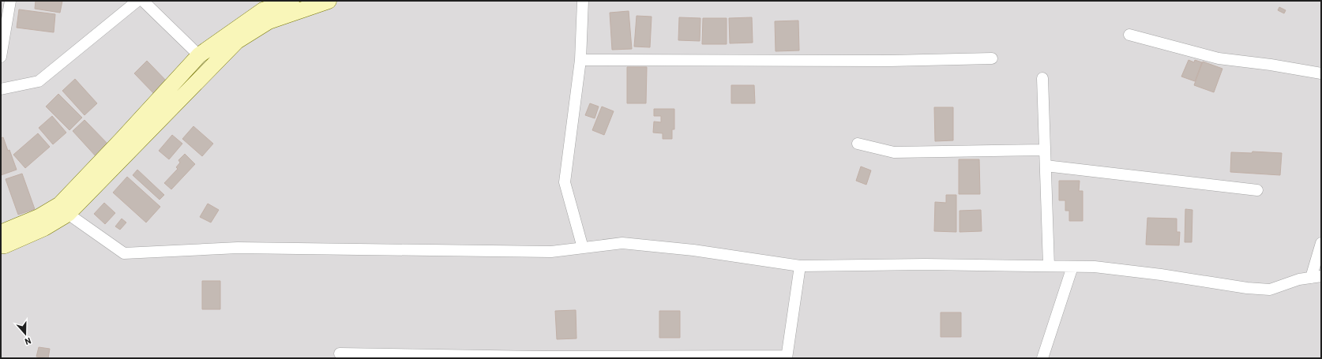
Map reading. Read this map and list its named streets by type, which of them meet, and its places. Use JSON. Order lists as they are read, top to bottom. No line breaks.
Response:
{"north":"bottom"}
